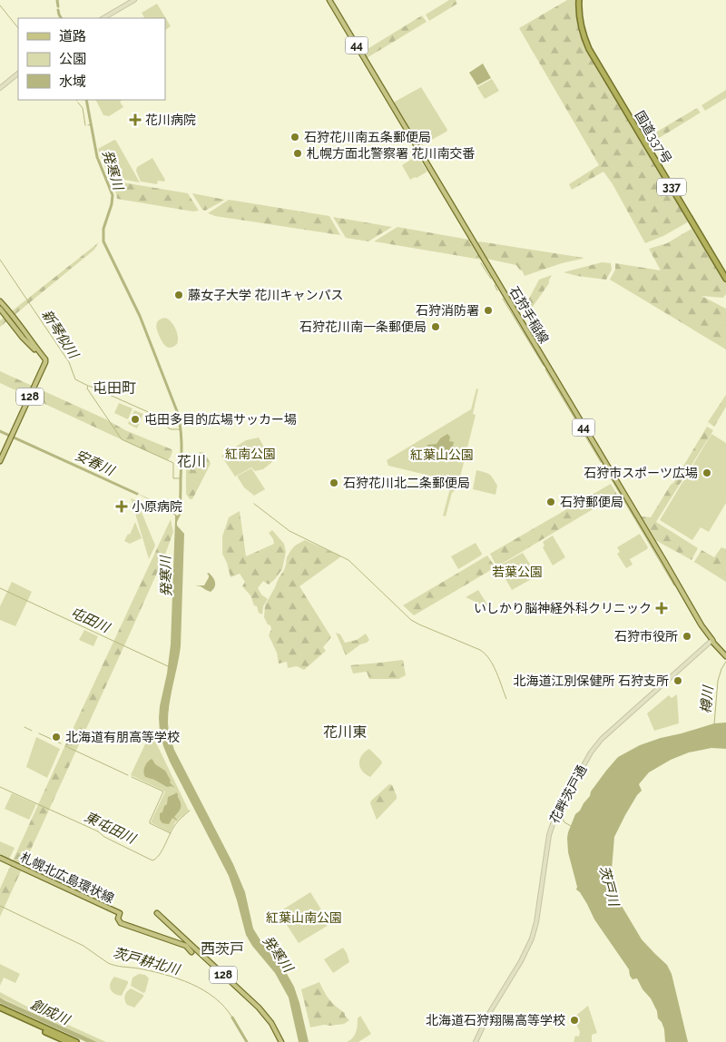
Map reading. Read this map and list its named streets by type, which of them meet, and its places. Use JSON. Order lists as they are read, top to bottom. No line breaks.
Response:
{"streets":{"highway":["国道337号","337"],"main road":["44","石狩手稲線","128","花畔茨戸通","札幌北広島環状線"]},"crossings":[["石狩手稲線","花畔茨戸通"]],"districts":["屯田町","花川","花川東","西茨戸"],"water":["発寒川","新琴似川","安春川","屯田川","樽川","東屯田川","茨戸川","茨戸耕北川","創成川"],"parks":["紅南公園","紅葉山公園","若葉公園","紅葉山南公園"],"places":{"health":["花川病院","小原病院","いしかり脳神経外科クリニック"],"other":["石狩花川南五条郵便局","札幌方面北警察署 花川南交番","藤女子大学 花川キャンパス","石狩消防署","石狩花川南一条郵便局","屯田多目的広場サッカー場","石狩市スポーツ広場","石狩花川北二条郵便局","石狩郵便局","石狩市役所","北海道江別保健所 石狩支所","北海道有朋高等学校","北海道石狩翔陽高等学校"]},"legend":["道路","公園","水域"]}
